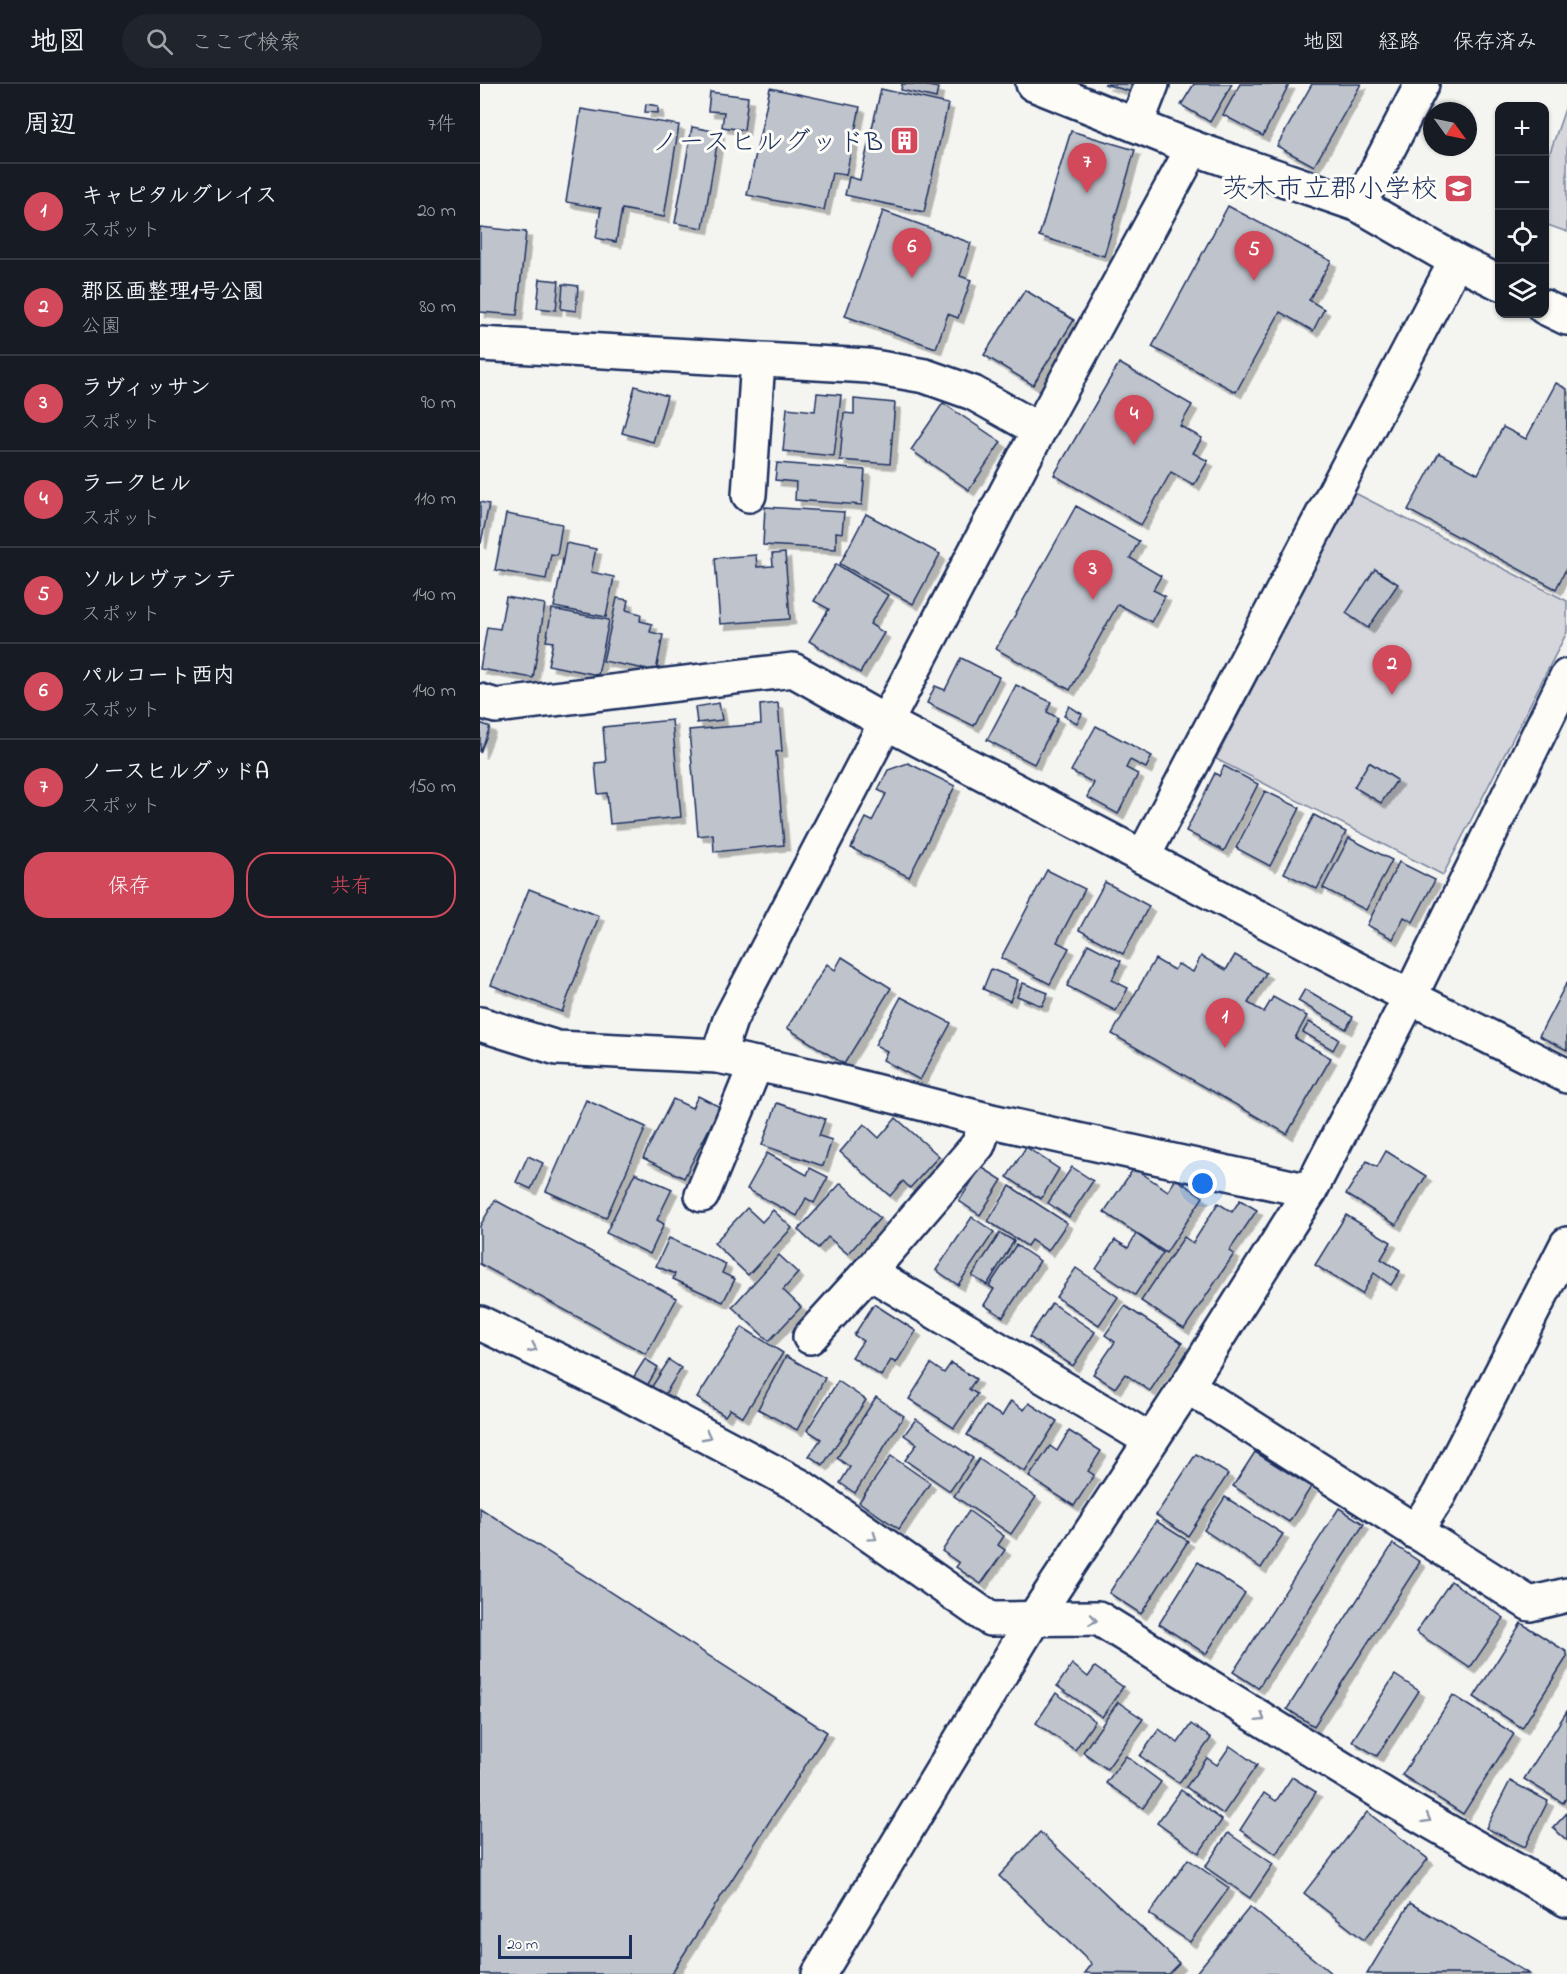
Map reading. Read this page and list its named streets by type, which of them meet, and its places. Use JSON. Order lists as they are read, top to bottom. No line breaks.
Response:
{"places":{"building":["ノースヒルグッドB"],"school or university":["茨木市立郡小学校"]},"scale_bar":"20 m","north":"bottom right","page":{"header":"地図","search":"ここで検索","nav":["地図","経路","保存済み"],"heading":["周辺","7件"],"map_buttons":["+","−"],"pins":["7","6","5","4","3","2","1"],"list":[{"mark":"1","name":"キャピタルグレイス","note":"スポット","value":"20 m"},{"mark":"2","name":"郡区画整理1号公園","note":"公園","value":"80 m"},{"mark":"3","name":"ラヴィッサン","note":"スポット","value":"90 m"},{"mark":"4","name":"ラークヒル","note":"スポット","value":"110 m"},{"mark":"5","name":"ソルレヴァンテ","note":"スポット","value":"140 m"},{"mark":"6","name":"パルコート西内","note":"スポット","value":"140 m"},{"mark":"7","name":"ノースヒルグッドA","note":"スポット","value":"150 m"}],"buttons":["保存","共有"],"scale":"20 m"}}
